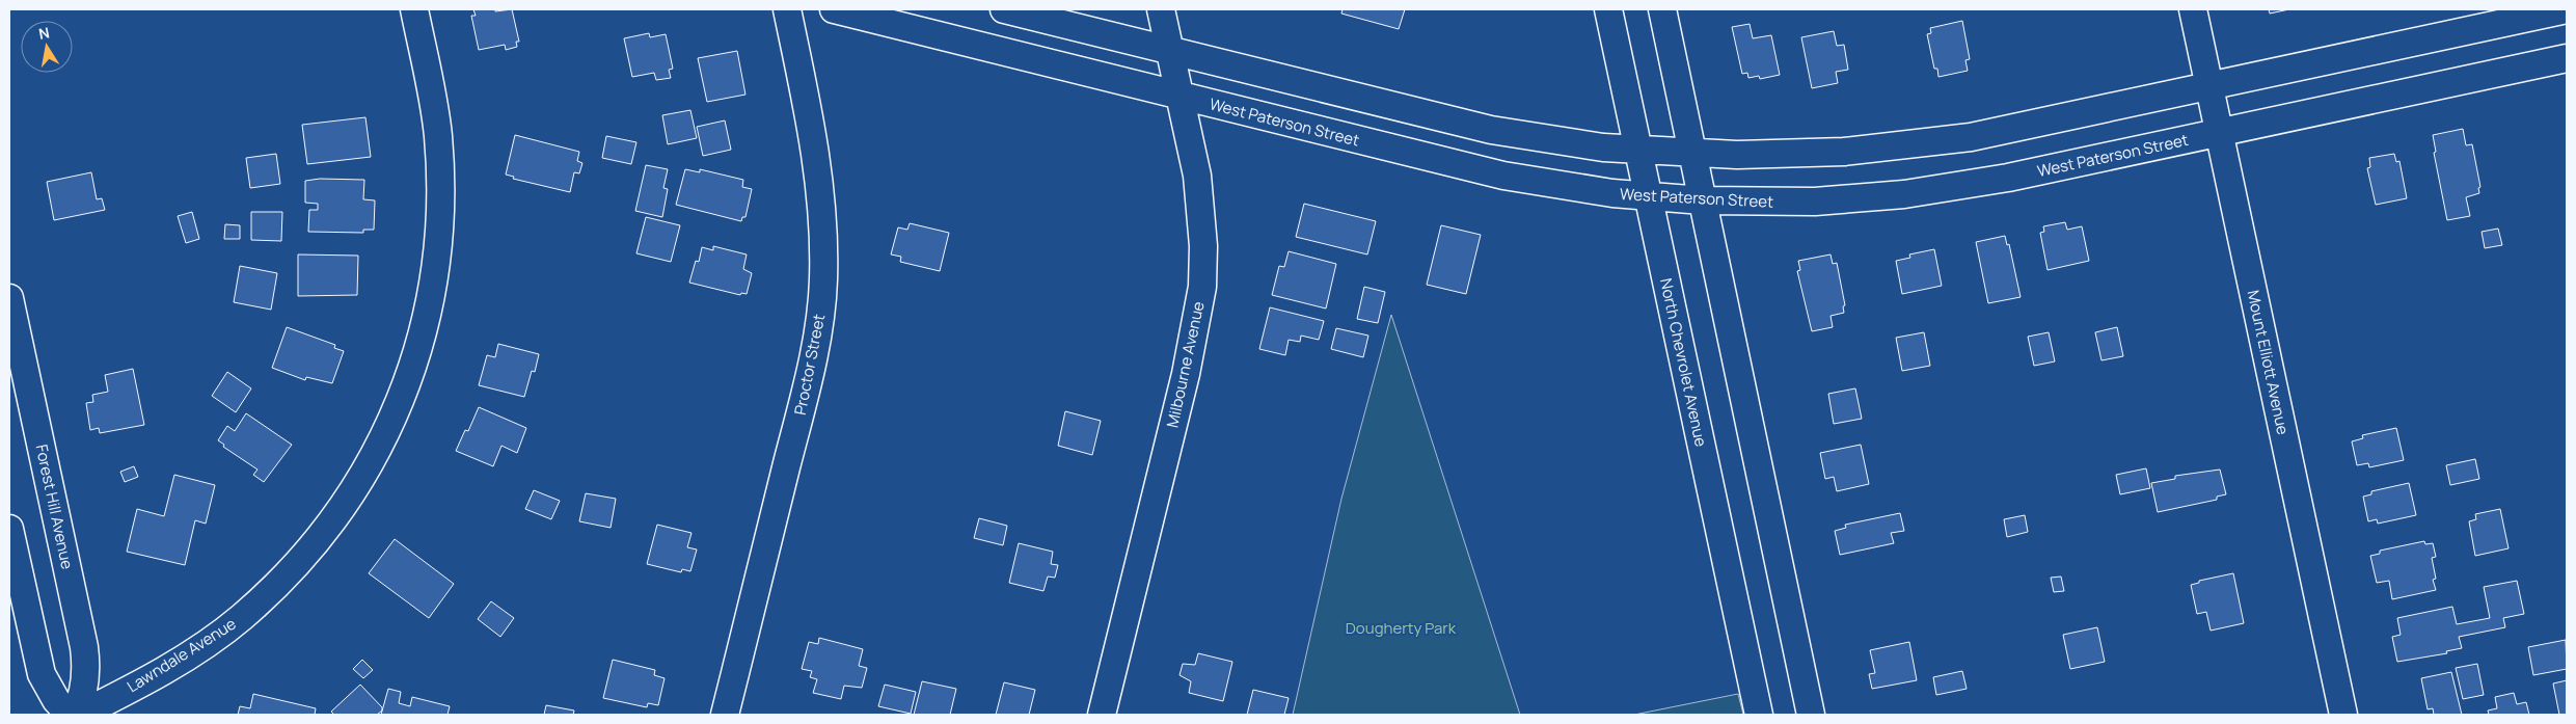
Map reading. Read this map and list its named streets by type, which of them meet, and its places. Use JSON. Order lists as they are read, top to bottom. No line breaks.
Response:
{"streets":{"street":["West Paterson Street","North Chevrolet Avenue","Mount Elliott Avenue","Proctor Street","Milbourne Avenue","Forest Hill Avenue","Lawndale Avenue"]},"crossings":[["West Paterson Street","North Chevrolet Avenue"],["West Paterson Street","Mount Elliott Avenue"],["West Paterson Street","Milbourne Avenue"]],"parks":["Dougherty Park"],"north":"top"}
